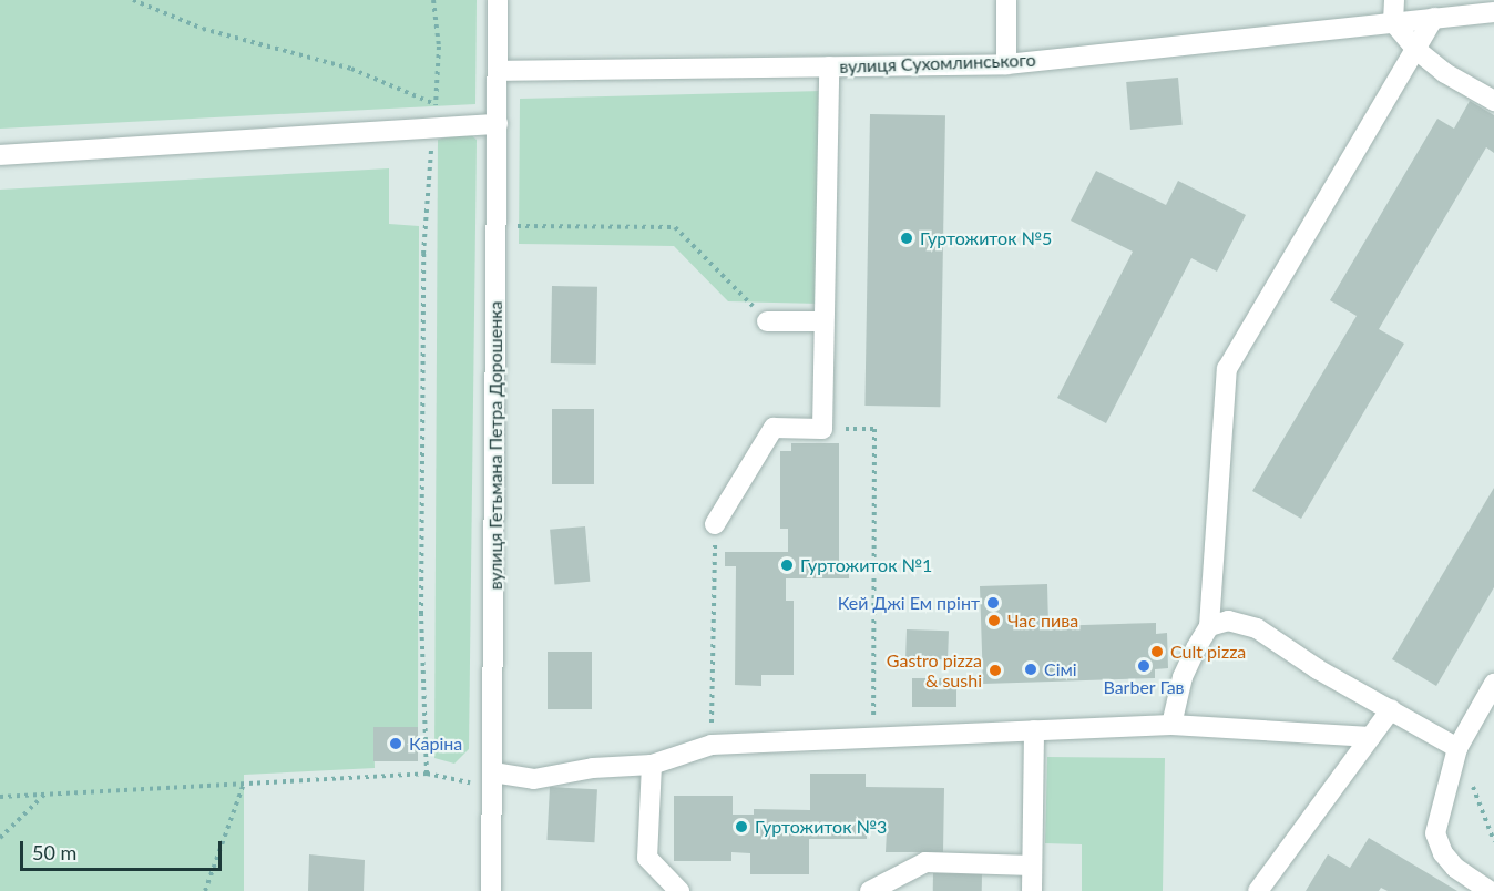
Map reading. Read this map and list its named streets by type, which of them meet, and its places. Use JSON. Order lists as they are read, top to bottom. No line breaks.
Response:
{"streets":{"street":["вулиця Сухомлинського","вулиця Гетьмана Петра Дорошенка"]},"crossings":[["вулиця Сухомлинського","вулиця Гетьмана Петра Дорошенка"]],"places":["Гуртожиток №5","Гуртожиток №1","Кей Джі Ем прінт","Час пива","Cult pizza","Barber Гав","Сімі","Gastro pizza & sushi","Каріна","Гуртожиток №3"],"scale_bar":"50 m"}
